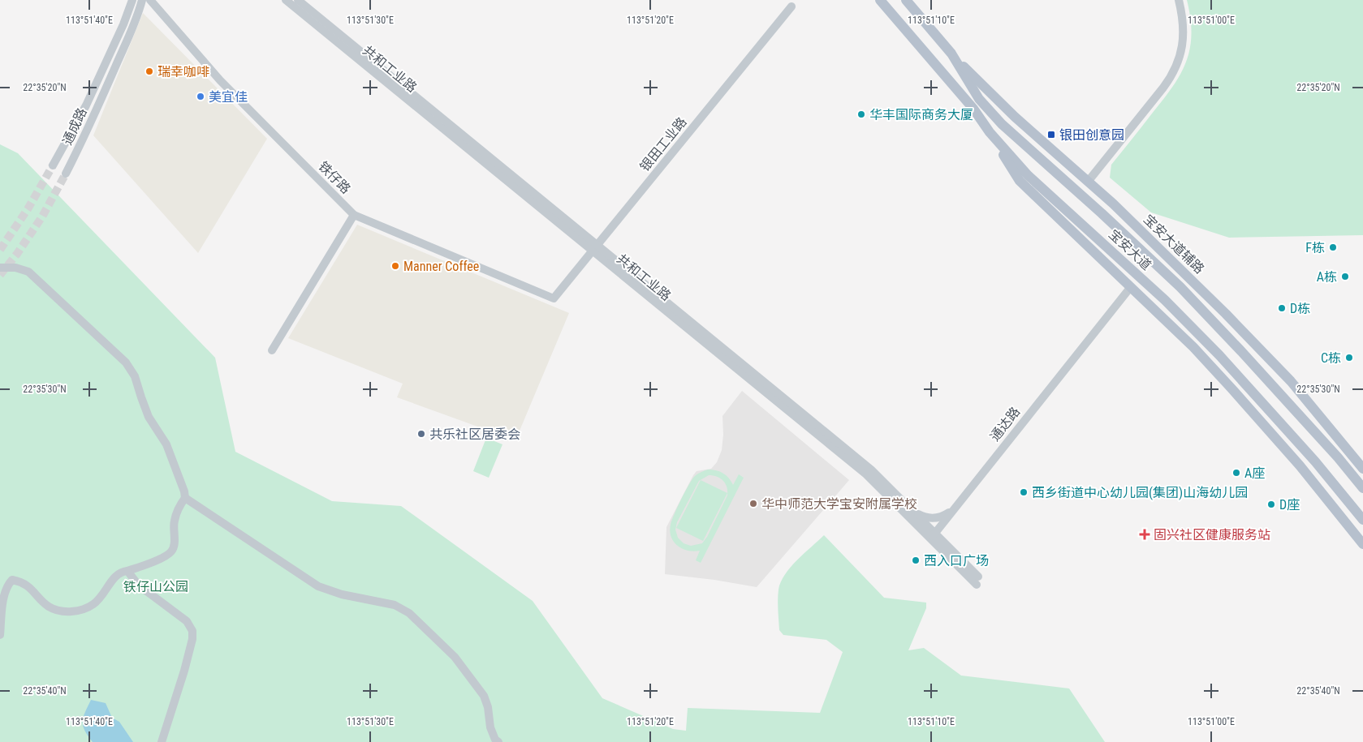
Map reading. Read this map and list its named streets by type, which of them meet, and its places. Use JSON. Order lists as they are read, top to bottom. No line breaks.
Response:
{"streets":{"main road":["宝安大道辅路","宝安大道"],"street":["共和工业路","通成路","银田工业路","铁仔路","通达路"]},"crossings":[["共和工业路","银田工业路"],["共和工业路","通达路"],["银田工业路","铁仔路"],["宝安大道辅路","宝安大道"]],"parks":["铁仔山公园"],"places":{"other":["瑞幸咖啡","美宜佳","华丰国际商务大厦","F栋","Manner Coffee","A栋","D栋","C栋","共乐社区居委会","A座","西乡街道中心幼儿园(集团)山海幼儿园","华中师范大学宝安附属学校","D座","西入口广场"],"transit":["银田创意园"],"health":["固兴社区健康服务站"]},"coordinates":["113°51'40\"E","113°51'30\"E","113°51'20\"E","113°51'10\"E","113°51'00\"E","22°35'20\"N","22°35'30\"N","22°35'40\"N"]}
